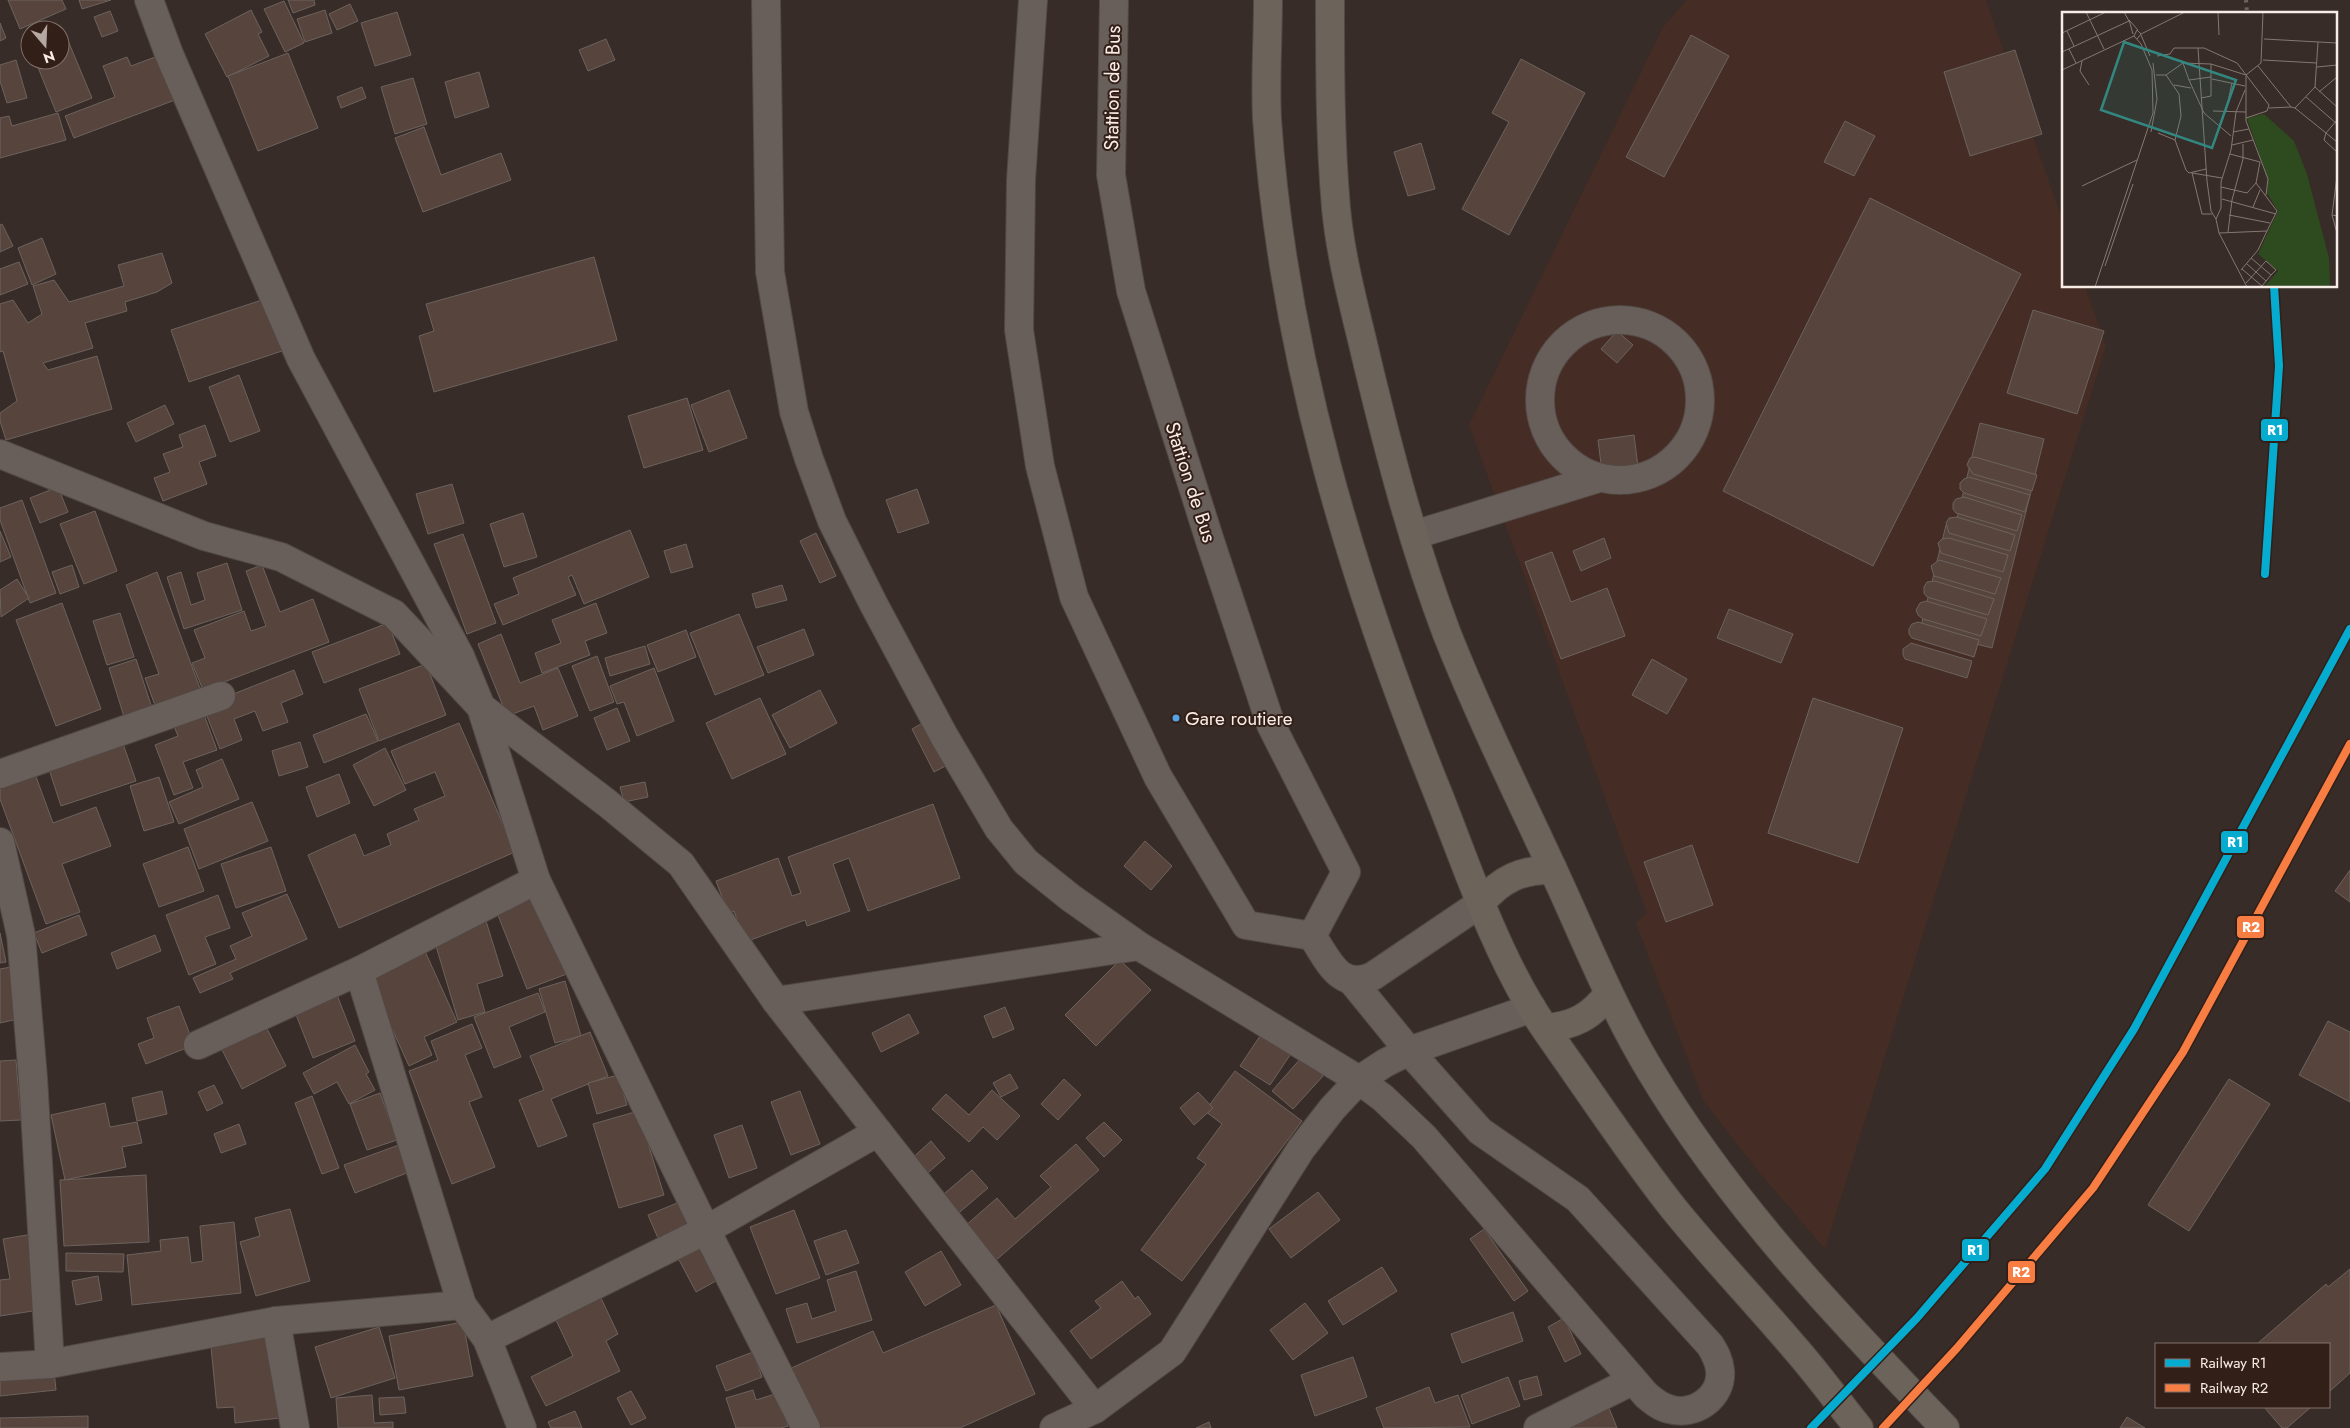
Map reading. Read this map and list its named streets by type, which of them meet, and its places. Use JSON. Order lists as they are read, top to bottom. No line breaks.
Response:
{"streets":{"street":["Stattion de Bus"]},"places":["Gare routiere"],"lines":["rail line R1","rail line R2"],"legend":["Railway R1","Railway R2"],"north":"bottom"}
